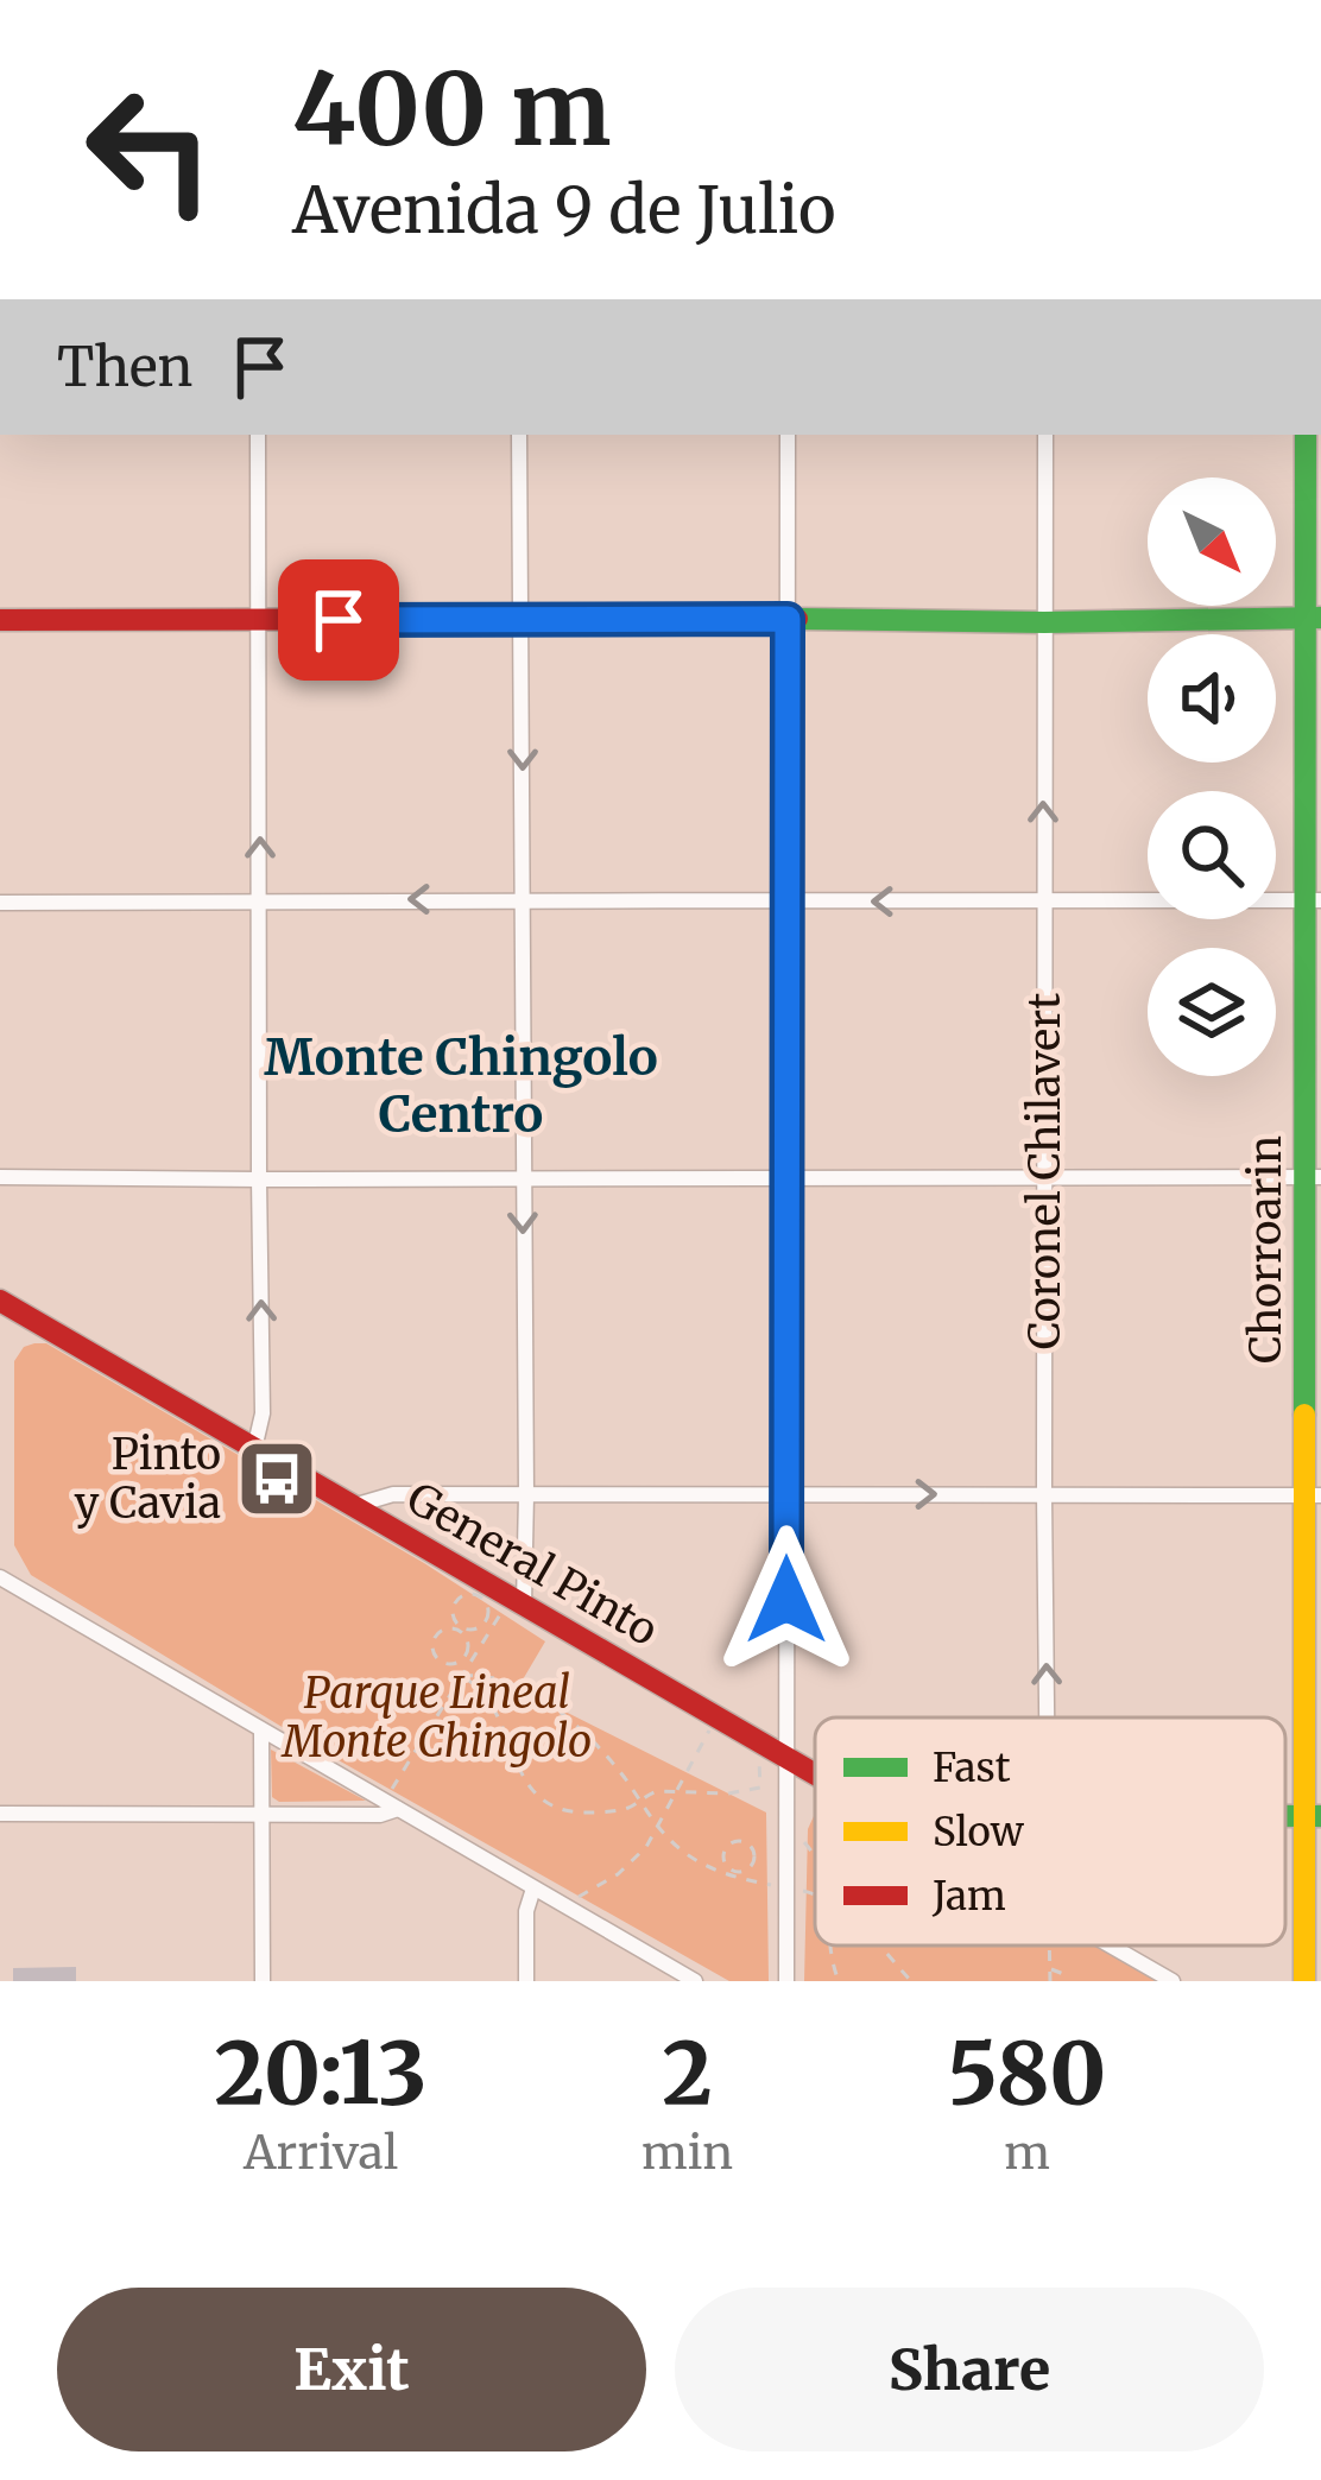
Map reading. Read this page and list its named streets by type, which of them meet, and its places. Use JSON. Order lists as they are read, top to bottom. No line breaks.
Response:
{"streets":{"street":["Coronel Chilavert","Chorroarin","General Pinto"]},"one_way":["Coronel Chilavert"],"districts":["Monte Chingolo Centro"],"parks":["Parque Lineal Monte Chingolo"],"places":{"bus stop":["Pinto y Cavia"]},"legend":["Fast","Slow","Jam"],"north":"bottom right","page":{"turn":["400 m","Avenida 9 de Julio"],"then":"Then","eta":["20:13","Arrival","2","min","580","m"],"buttons":["Exit","Share"]}}
